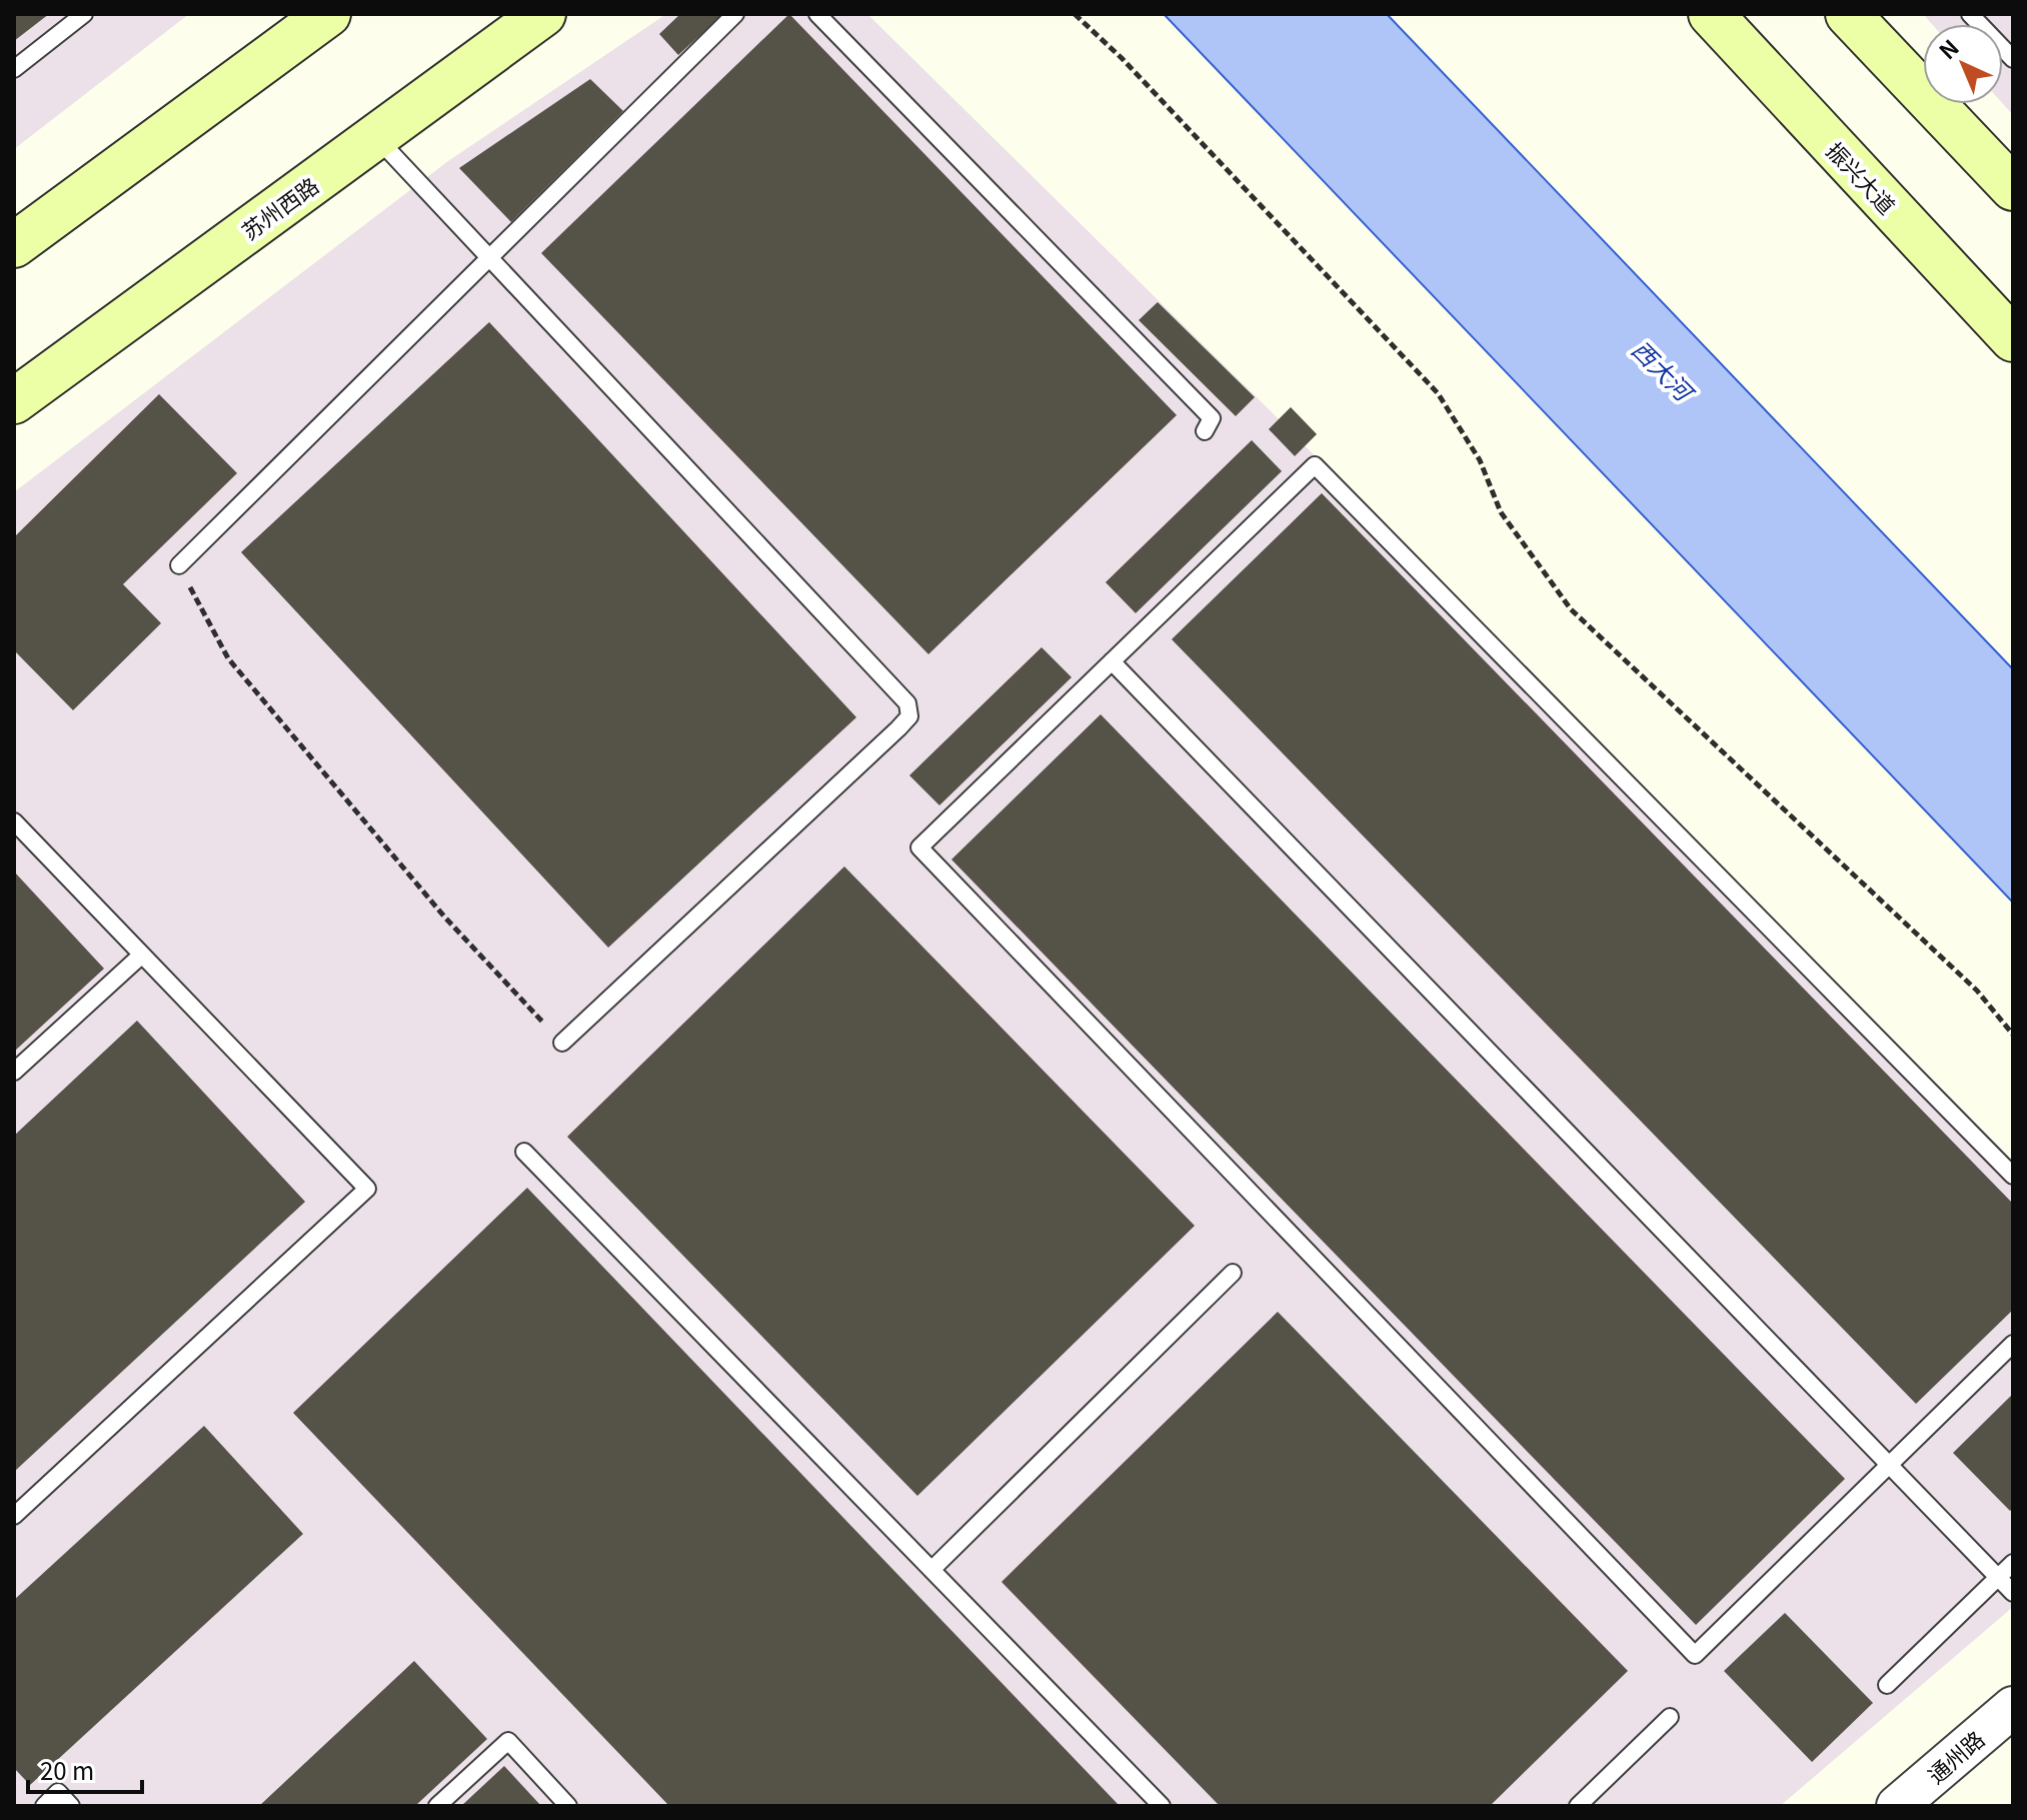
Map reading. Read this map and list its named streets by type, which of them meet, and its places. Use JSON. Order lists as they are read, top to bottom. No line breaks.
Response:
{"streets":{"main road":["振兴大道","苏州西路"],"street":["通州路"]},"water":["西大河"],"scale_bar":"20 m","north":"top left"}
